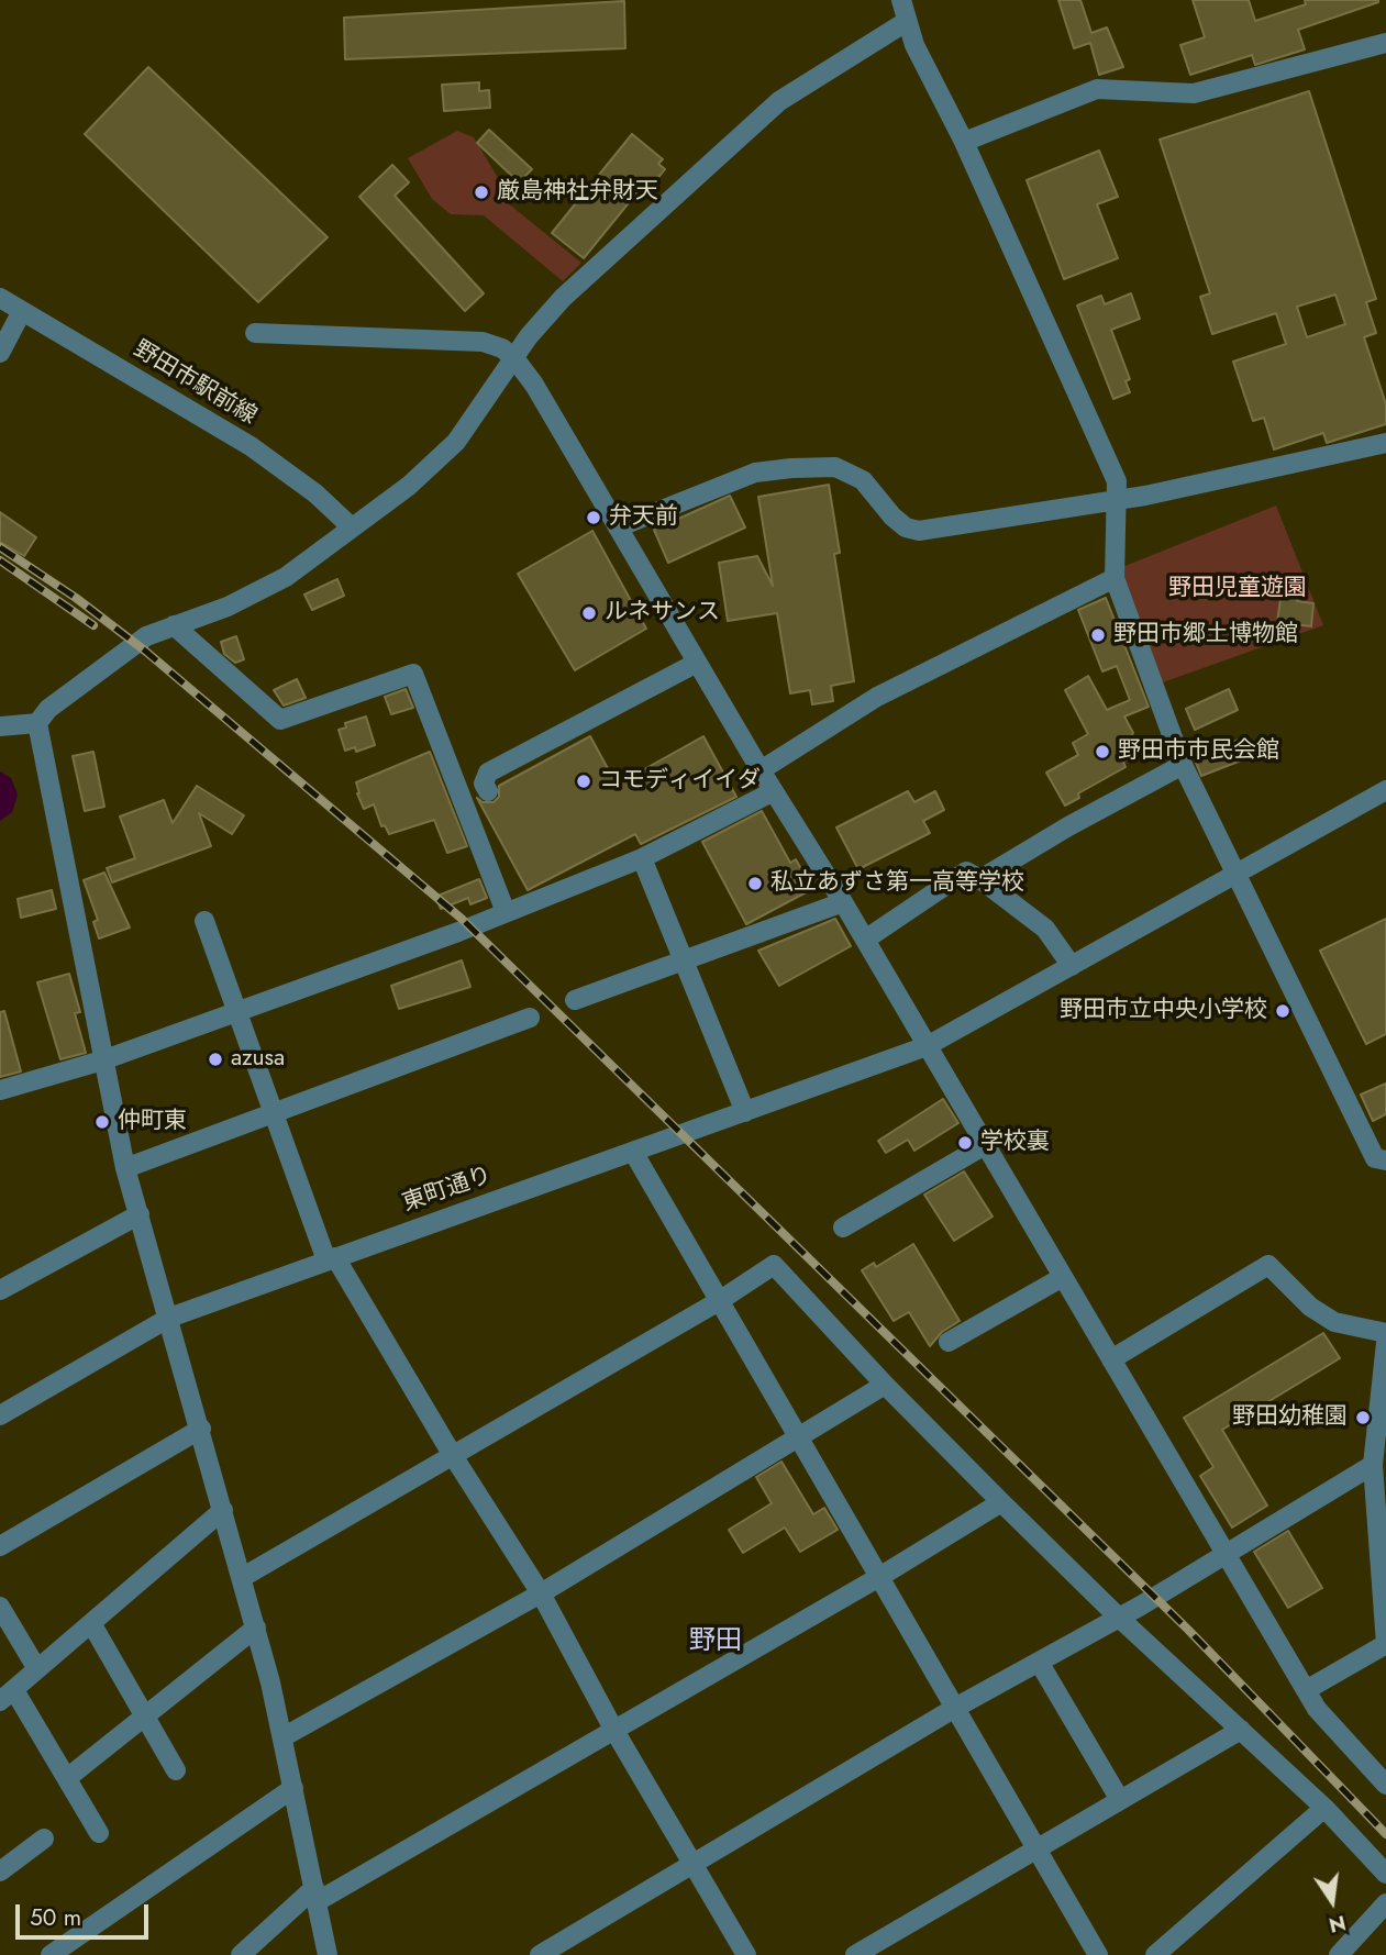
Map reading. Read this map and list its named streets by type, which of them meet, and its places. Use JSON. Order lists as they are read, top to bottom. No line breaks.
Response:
{"streets":{"street":["野田市駅前線","東町通り"]},"districts":["野田"],"parks":["野田児童遊園"],"places":["厳島神社弁財天","弁天前","ルネサンス","野田市郷土博物館","野田市市民会館","コモディイイダ","私立あずさ第一高等学校","野田市立中央小学校","azusa","仲町東","学校裏","野田幼稚園"],"scale_bar":"50 m","north":"bottom"}
